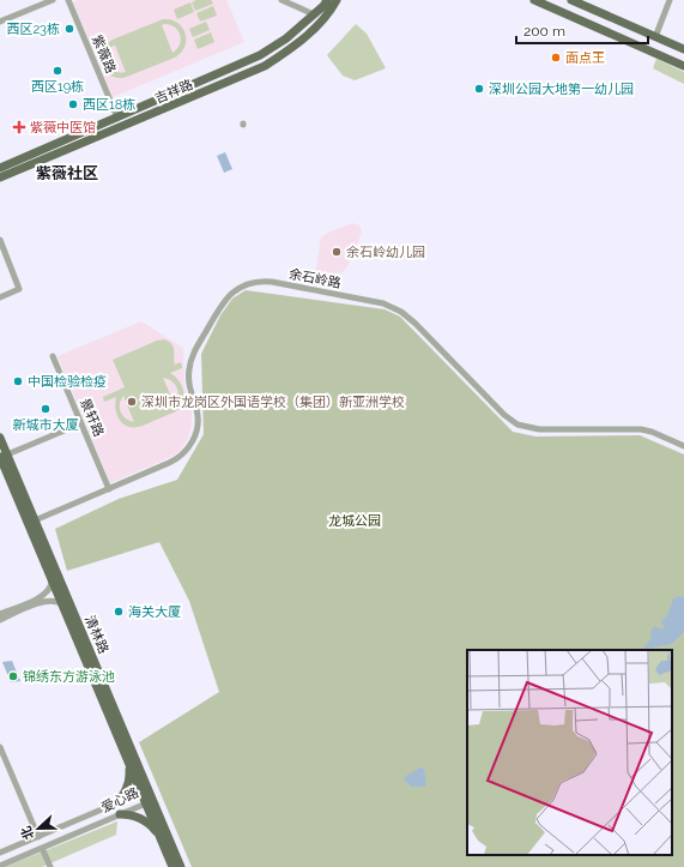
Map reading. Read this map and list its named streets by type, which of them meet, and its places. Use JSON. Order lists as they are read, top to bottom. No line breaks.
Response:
{"streets":{"main road":["吉祥路","清林路"],"street":["紫薇路","余石岭路","景轩路","爱心路"]},"crossings":[["紫薇路","吉祥路"],["余石岭路","景轩路"],["余石岭路","清林路"],["清林路","爱心路"]],"districts":["紫薇社区"],"parks":["龙城公园"],"places":{"other":["西区23栋","面点王","西区19栋","深圳公园大地第一幼儿园","西区18栋","余石岭幼儿园","中国检验检疫","深圳市龙岗区外国语学校（集团）新亚洲学校","新城市大厦","海关大厦","锦绣东方游泳池"],"health":["紫薇中医馆"]},"scale_bar":"200 m","north":"left"}
